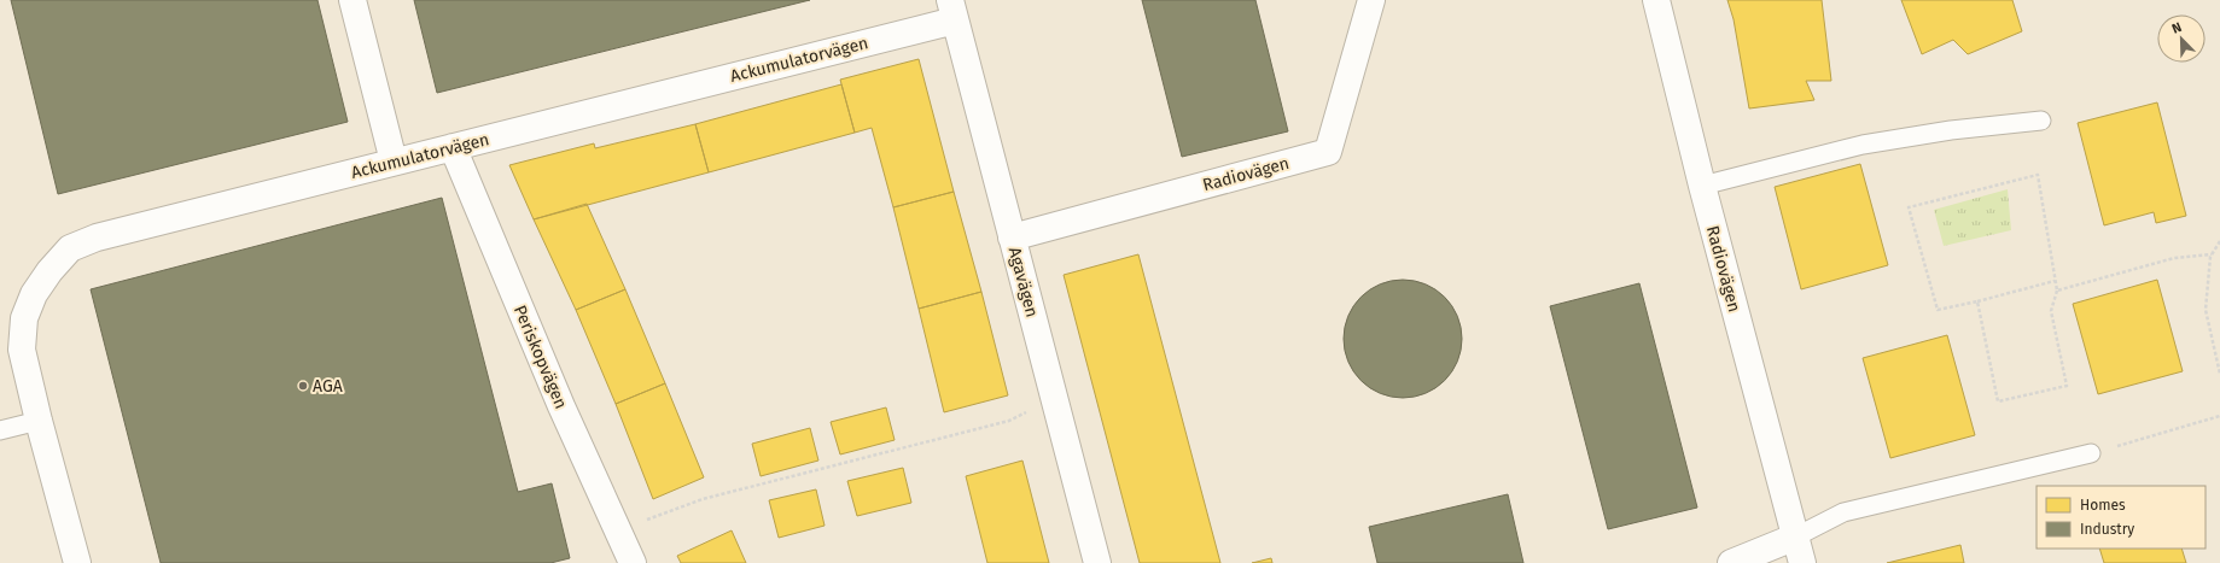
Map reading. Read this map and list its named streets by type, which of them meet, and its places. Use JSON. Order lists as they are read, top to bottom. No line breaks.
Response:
{"streets":{"street":["Ackumulatorvägen","Radiovägen","Agavägen","Periskopvägen"]},"crossings":[["Ackumulatorvägen","Agavägen"],["Ackumulatorvägen","Periskopvägen"],["Radiovägen","Agavägen"]],"places":["AGA"],"legend":["Homes","Industry"],"north":"top left"}
